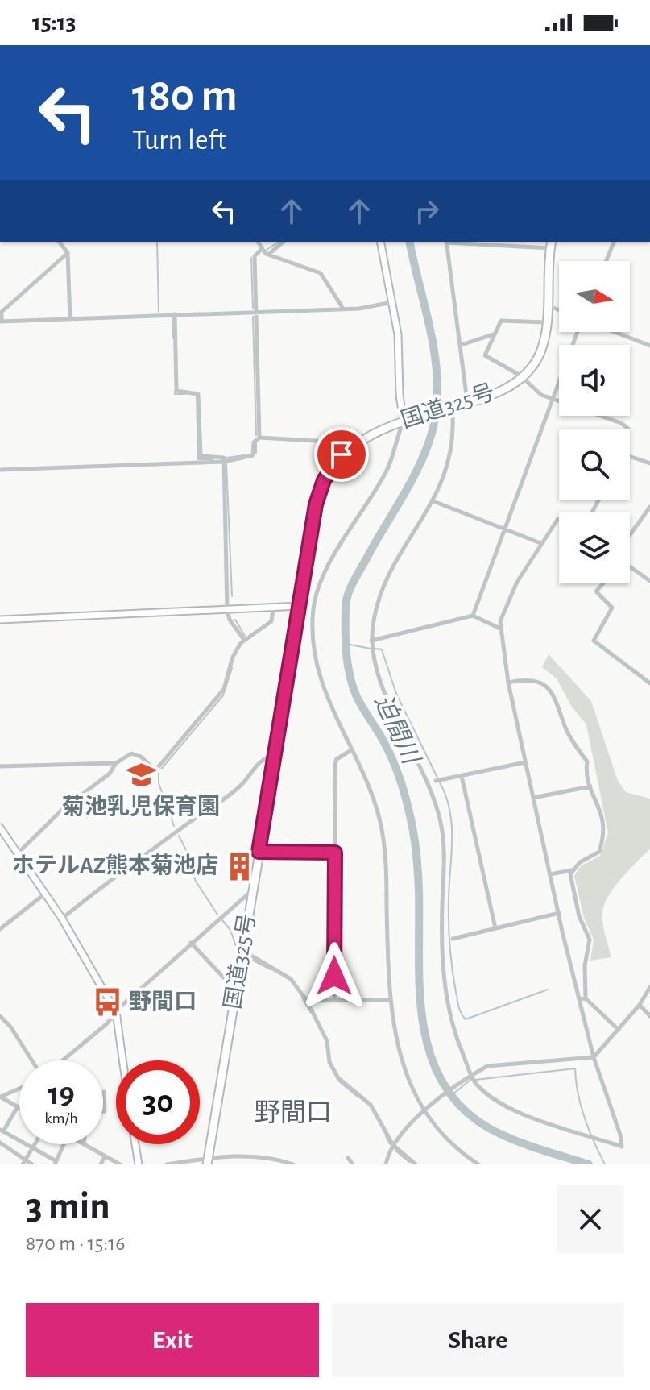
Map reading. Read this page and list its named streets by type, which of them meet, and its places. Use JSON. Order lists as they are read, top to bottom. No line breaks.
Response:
{"streets":{"highway":["国道325号"]},"districts":["野間口"],"water":["迫間川"],"places":{"school or university":["菊池乳児保育園"],"building":["ホテルAZ熊本菊池店"],"bus stop":["野間口"]},"north":"right","page":{"status":"15:13","turn":["180 m","Turn left"],"speed":"19 km/h","limit":"30","heading":["3 min","870 m · 15:16"],"buttons":["Exit","Share"]}}
